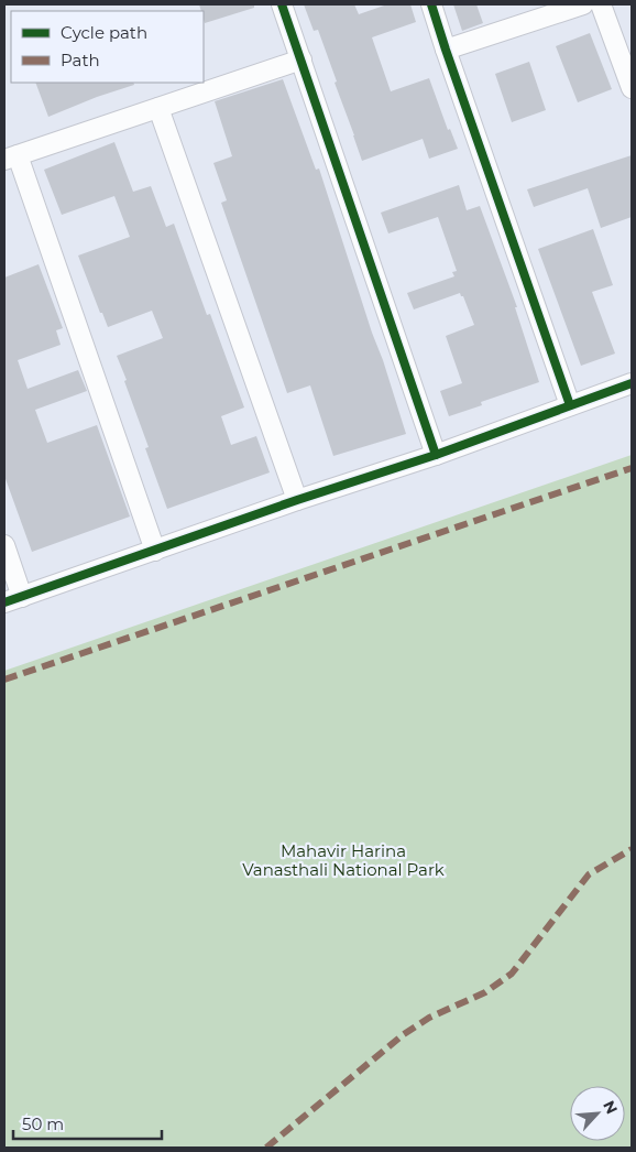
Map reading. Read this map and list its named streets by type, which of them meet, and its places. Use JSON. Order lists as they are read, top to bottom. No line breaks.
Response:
{"parks":["Mahavir Harina Vanasthali National Park"],"legend":["Cycle path","Path"],"scale_bar":"50 m","north":"top right"}
